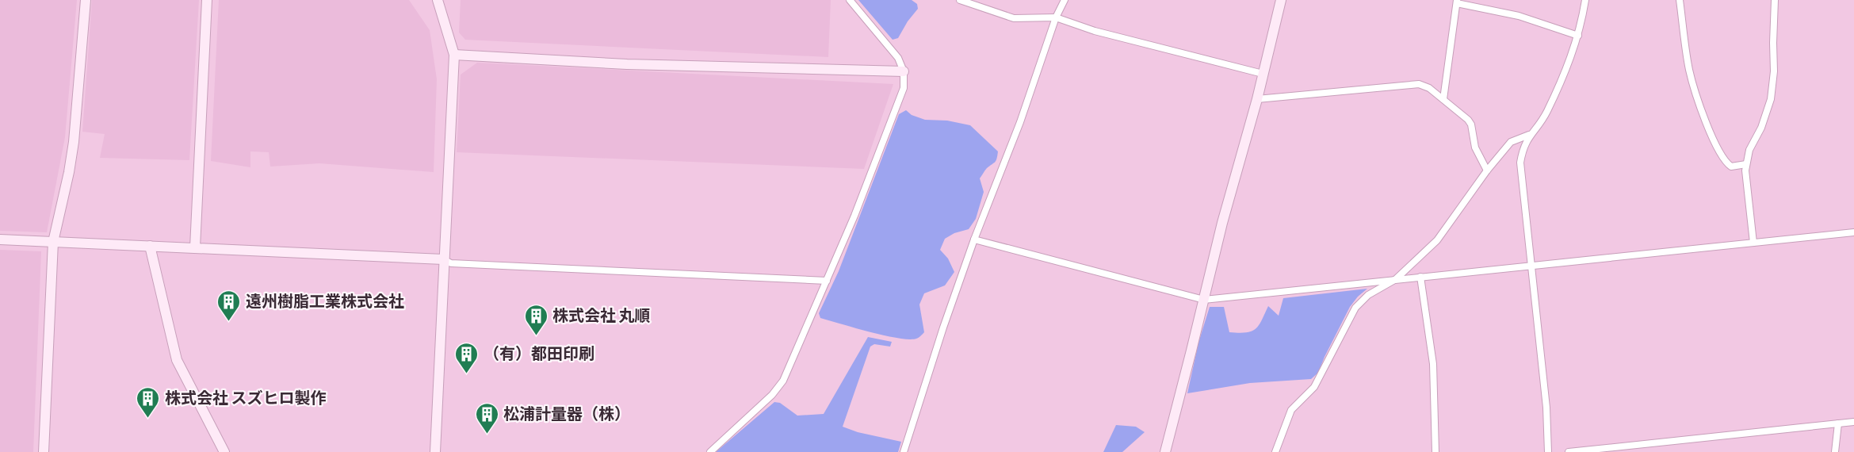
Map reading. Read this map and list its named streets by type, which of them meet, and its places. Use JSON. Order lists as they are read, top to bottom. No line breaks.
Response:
{"places":{"building":["遠州樹脂工業株式会社","株式会社 丸順","（有）都田印刷","株式会社 スズヒロ製作","松浦計量器（株）"]}}
